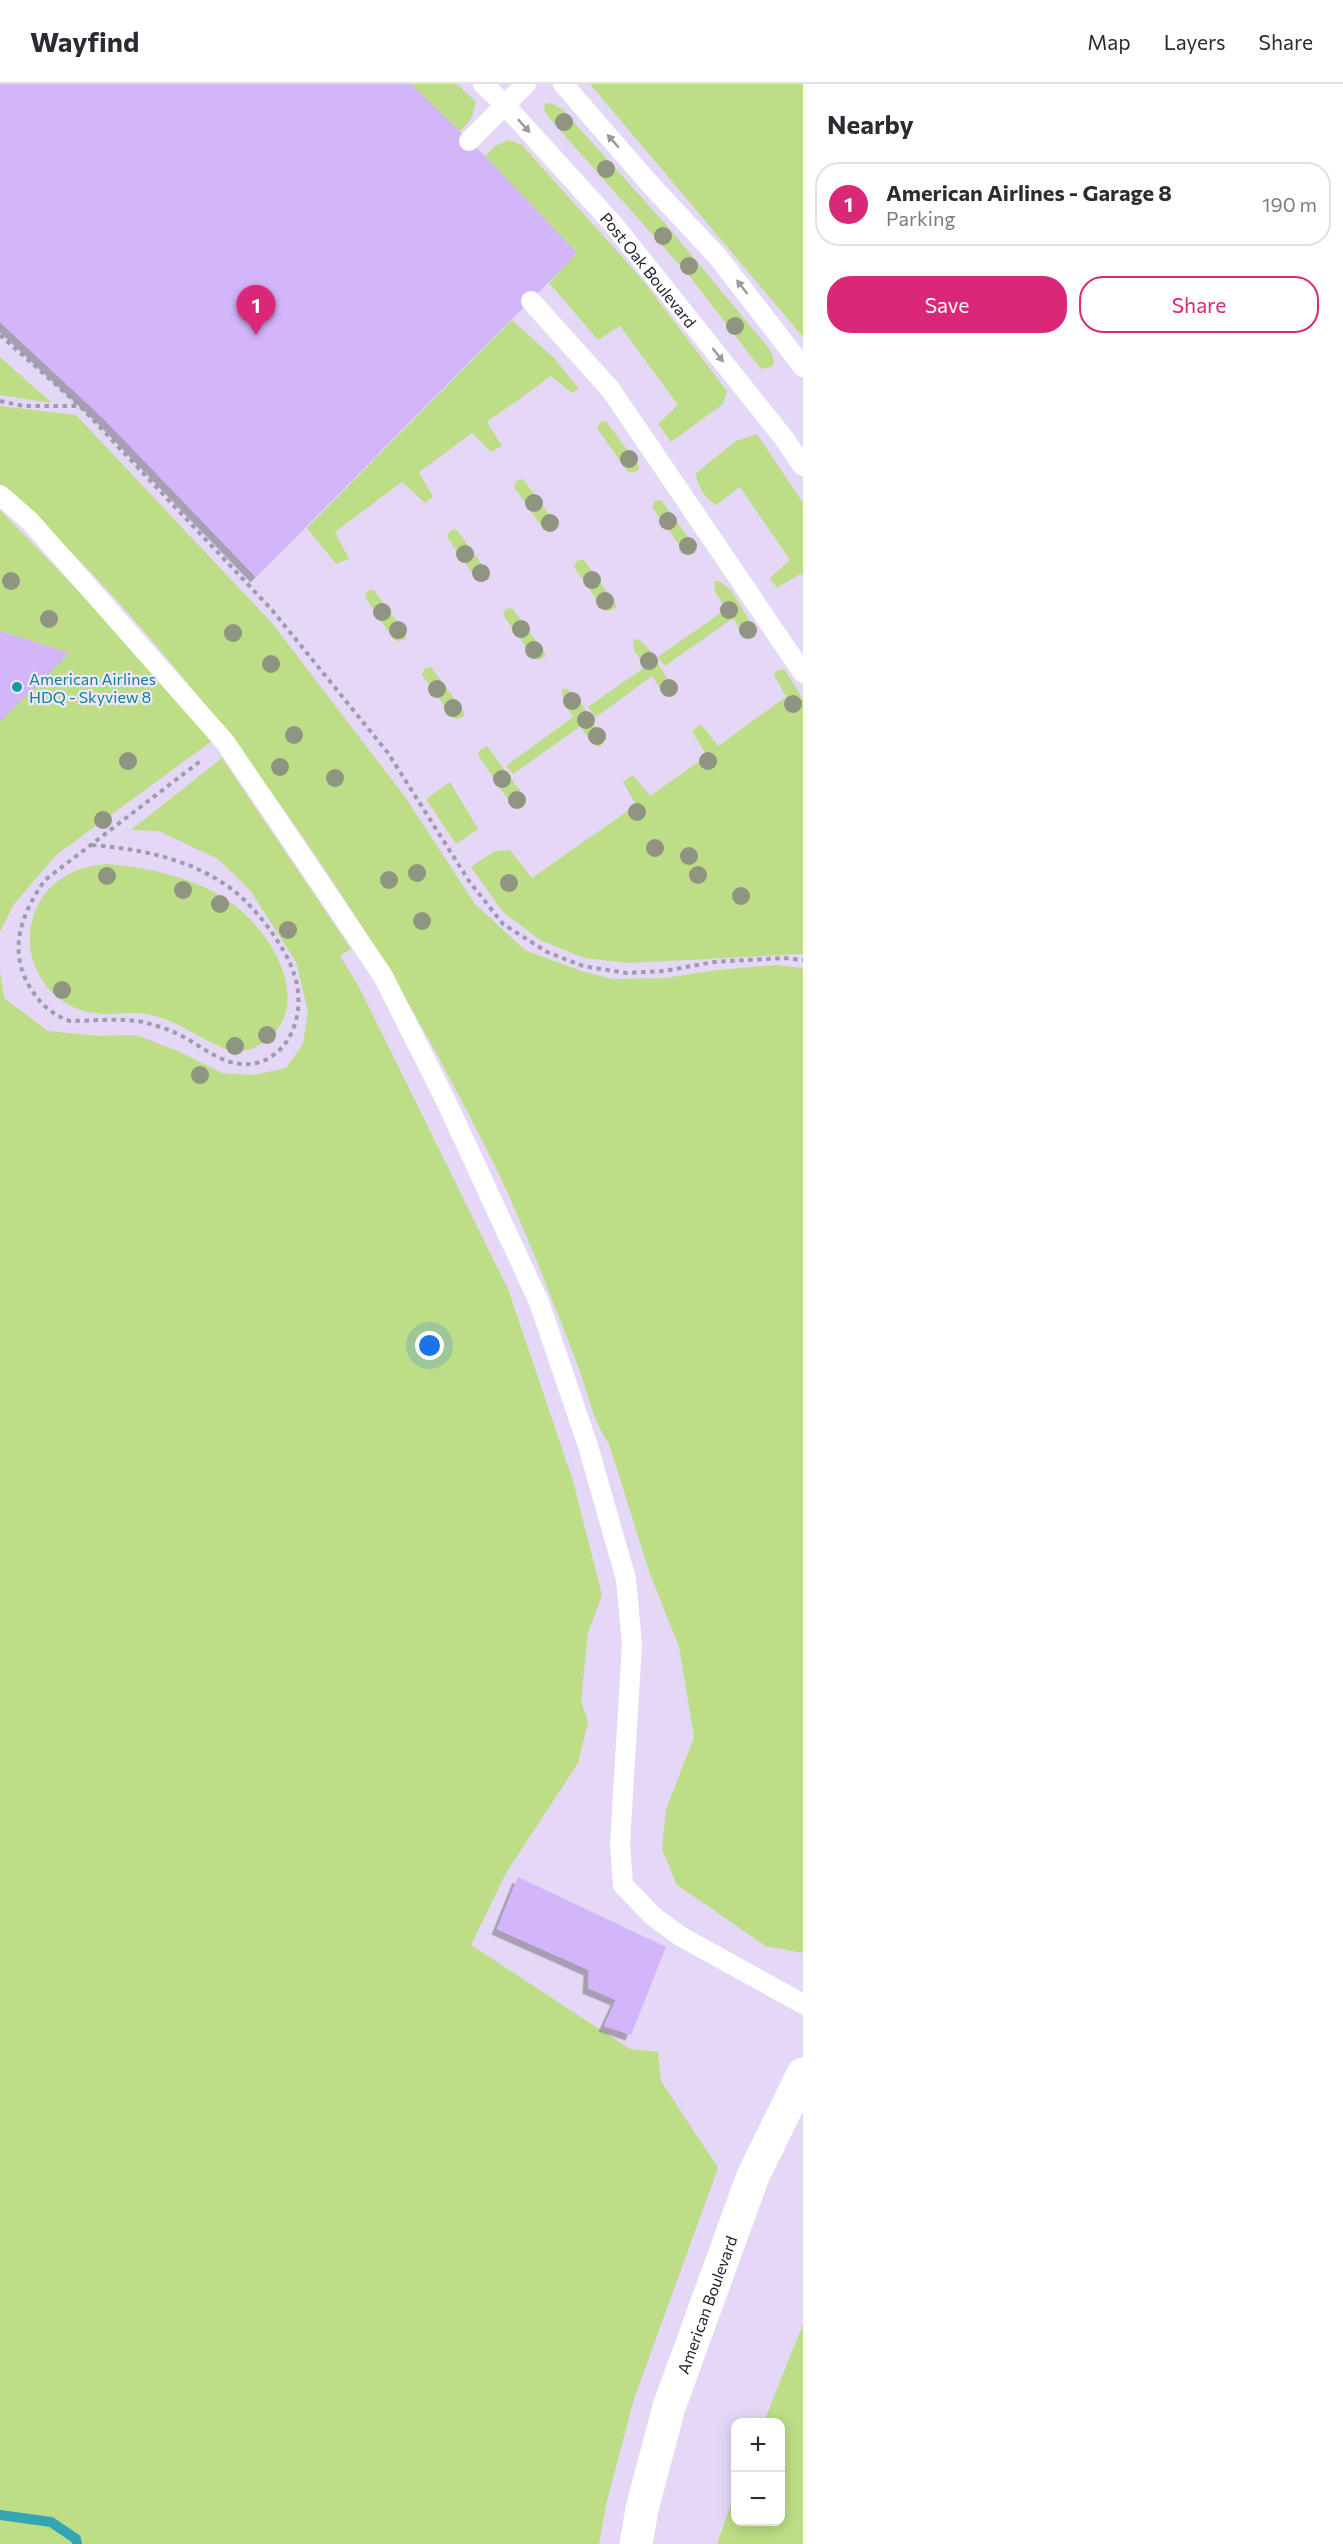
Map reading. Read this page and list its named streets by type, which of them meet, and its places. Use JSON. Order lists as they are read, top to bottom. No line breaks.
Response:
{"streets":{"street":["American Boulevard"],"lane":["Post Oak Boulevard"]},"places":["American Airlines HDQ - Skyview 8"],"page":{"header":"Wayfind","nav":["Map","Layers","Share"],"heading":"Nearby","list":[{"mark":"1","name":"American Airlines - Garage 8","note":"Parking","value":"190 m"}],"buttons":["Save","Share"],"pins":"1","map_buttons":["+","−"]}}
